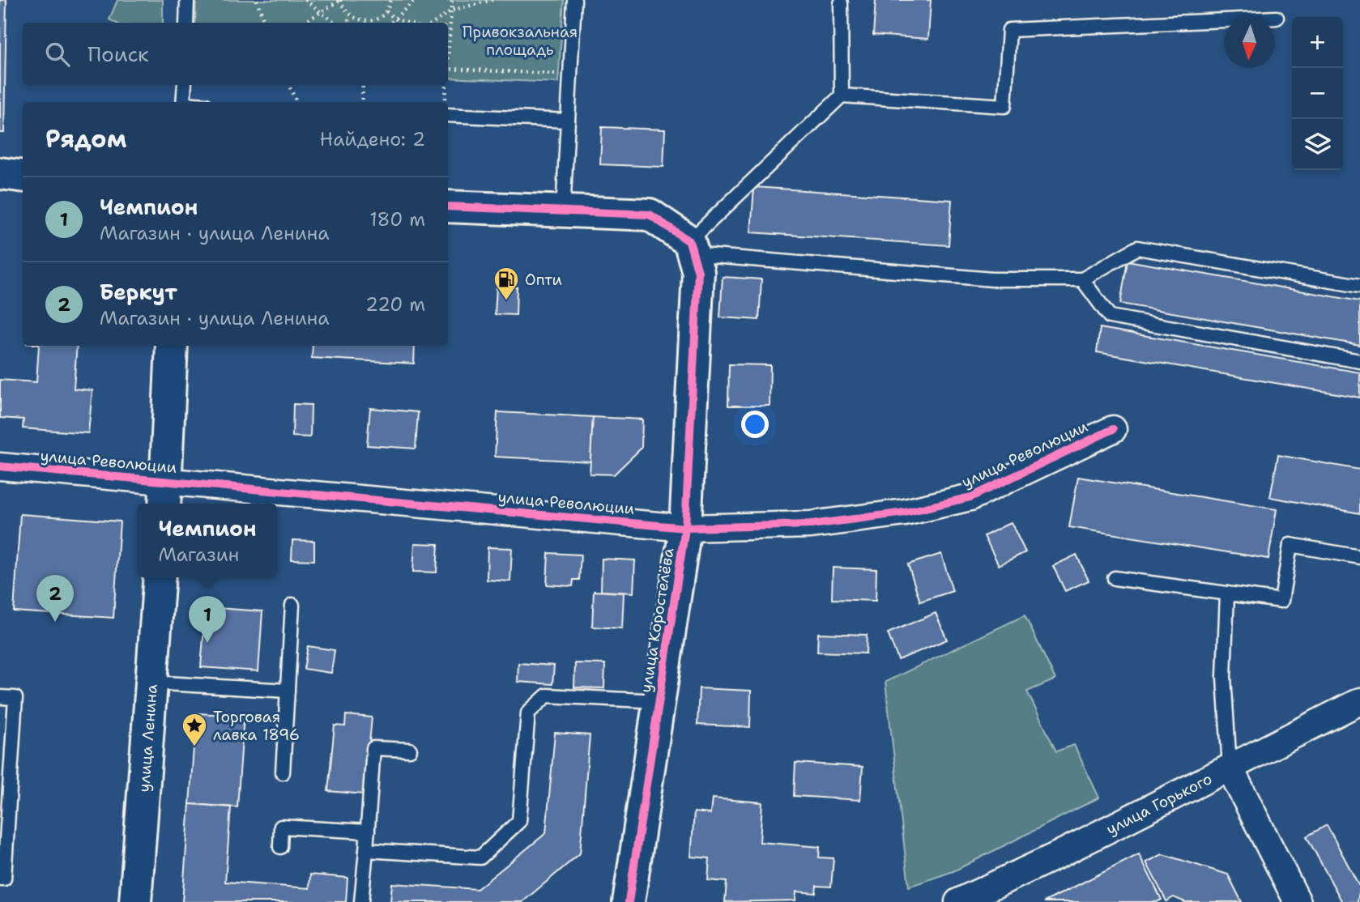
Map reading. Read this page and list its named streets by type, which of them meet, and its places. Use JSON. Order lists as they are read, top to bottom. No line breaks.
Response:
{"streets":{"street":["улица Революции","улица Коростелёва","улица Ленина","улица Горького"]},"crossings":[["улица Революции","улица Коростелёва"]],"parks":["Привокзальная площадь"],"places":{"fuel station":["Опти"],"place":["Торговая лавка 1896"]},"north":"bottom","page":{"map_buttons":["+","−"],"search":"Поиск","heading":["Рядом","Найдено: 2"],"list":[{"mark":"1","name":"Чемпион","note":"Магазин · улица Ленина","value":"180 m"},{"mark":"2","name":"Беркут","note":"Магазин · улица Ленина","value":"220 m"}],"popup":["Чемпион","Магазин"],"pins":["2","1"]}}
